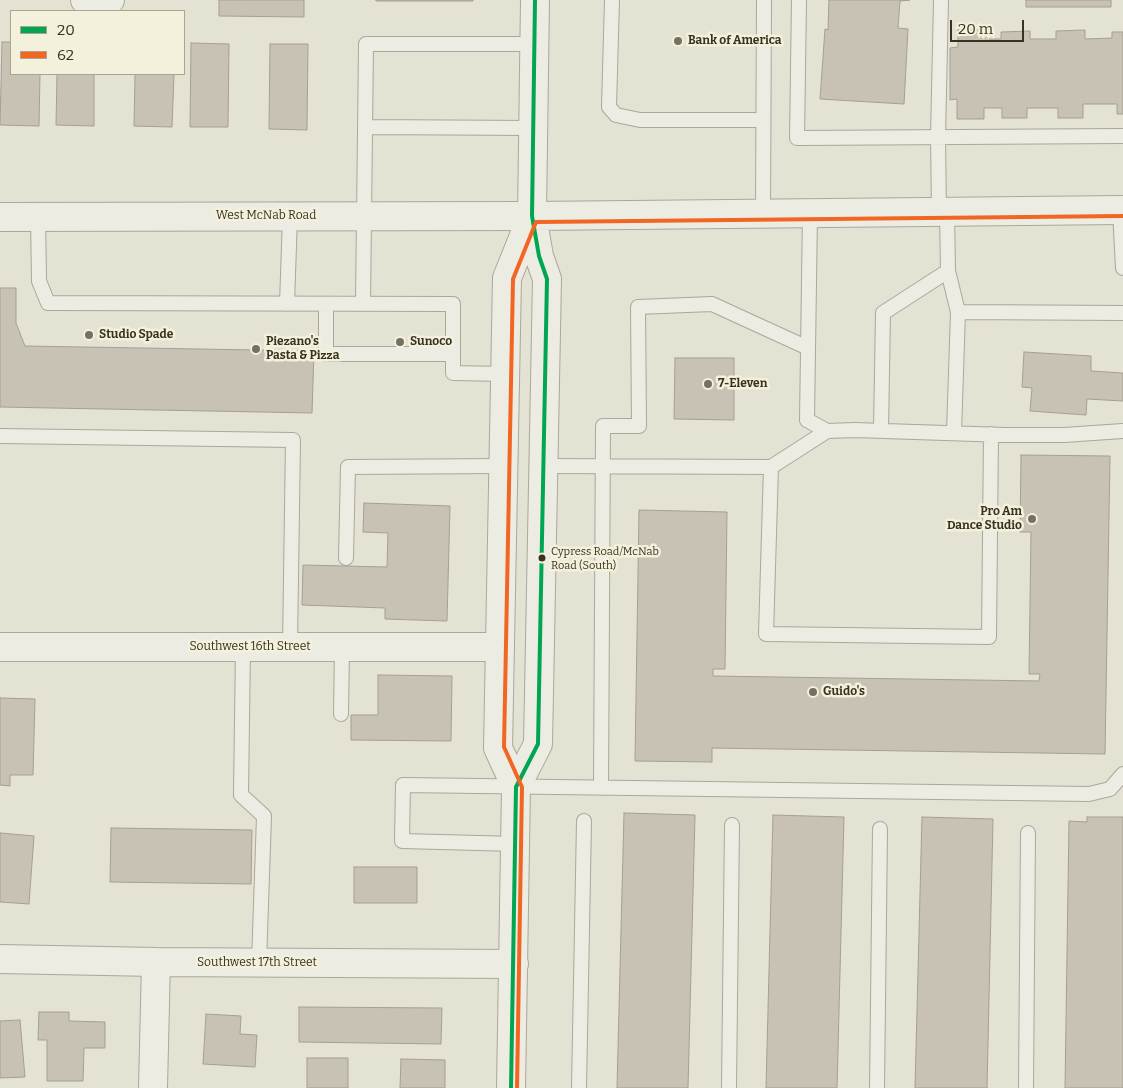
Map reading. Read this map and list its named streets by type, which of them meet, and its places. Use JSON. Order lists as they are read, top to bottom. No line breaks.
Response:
{"streets":{"street":["West McNab Road","Southwest 16th Street","Southwest 17th Street"]},"places":["Bank of America","Studio Spade","Sunoco","Piezano's Pasta & Pizza","7-Eleven","Pro Am Dance Studio","Cypress Road/McNab Road (South)","Guido's"],"lines":["transit line 20","transit line 62"],"legend":["20","62"],"scale_bar":"20 m"}
